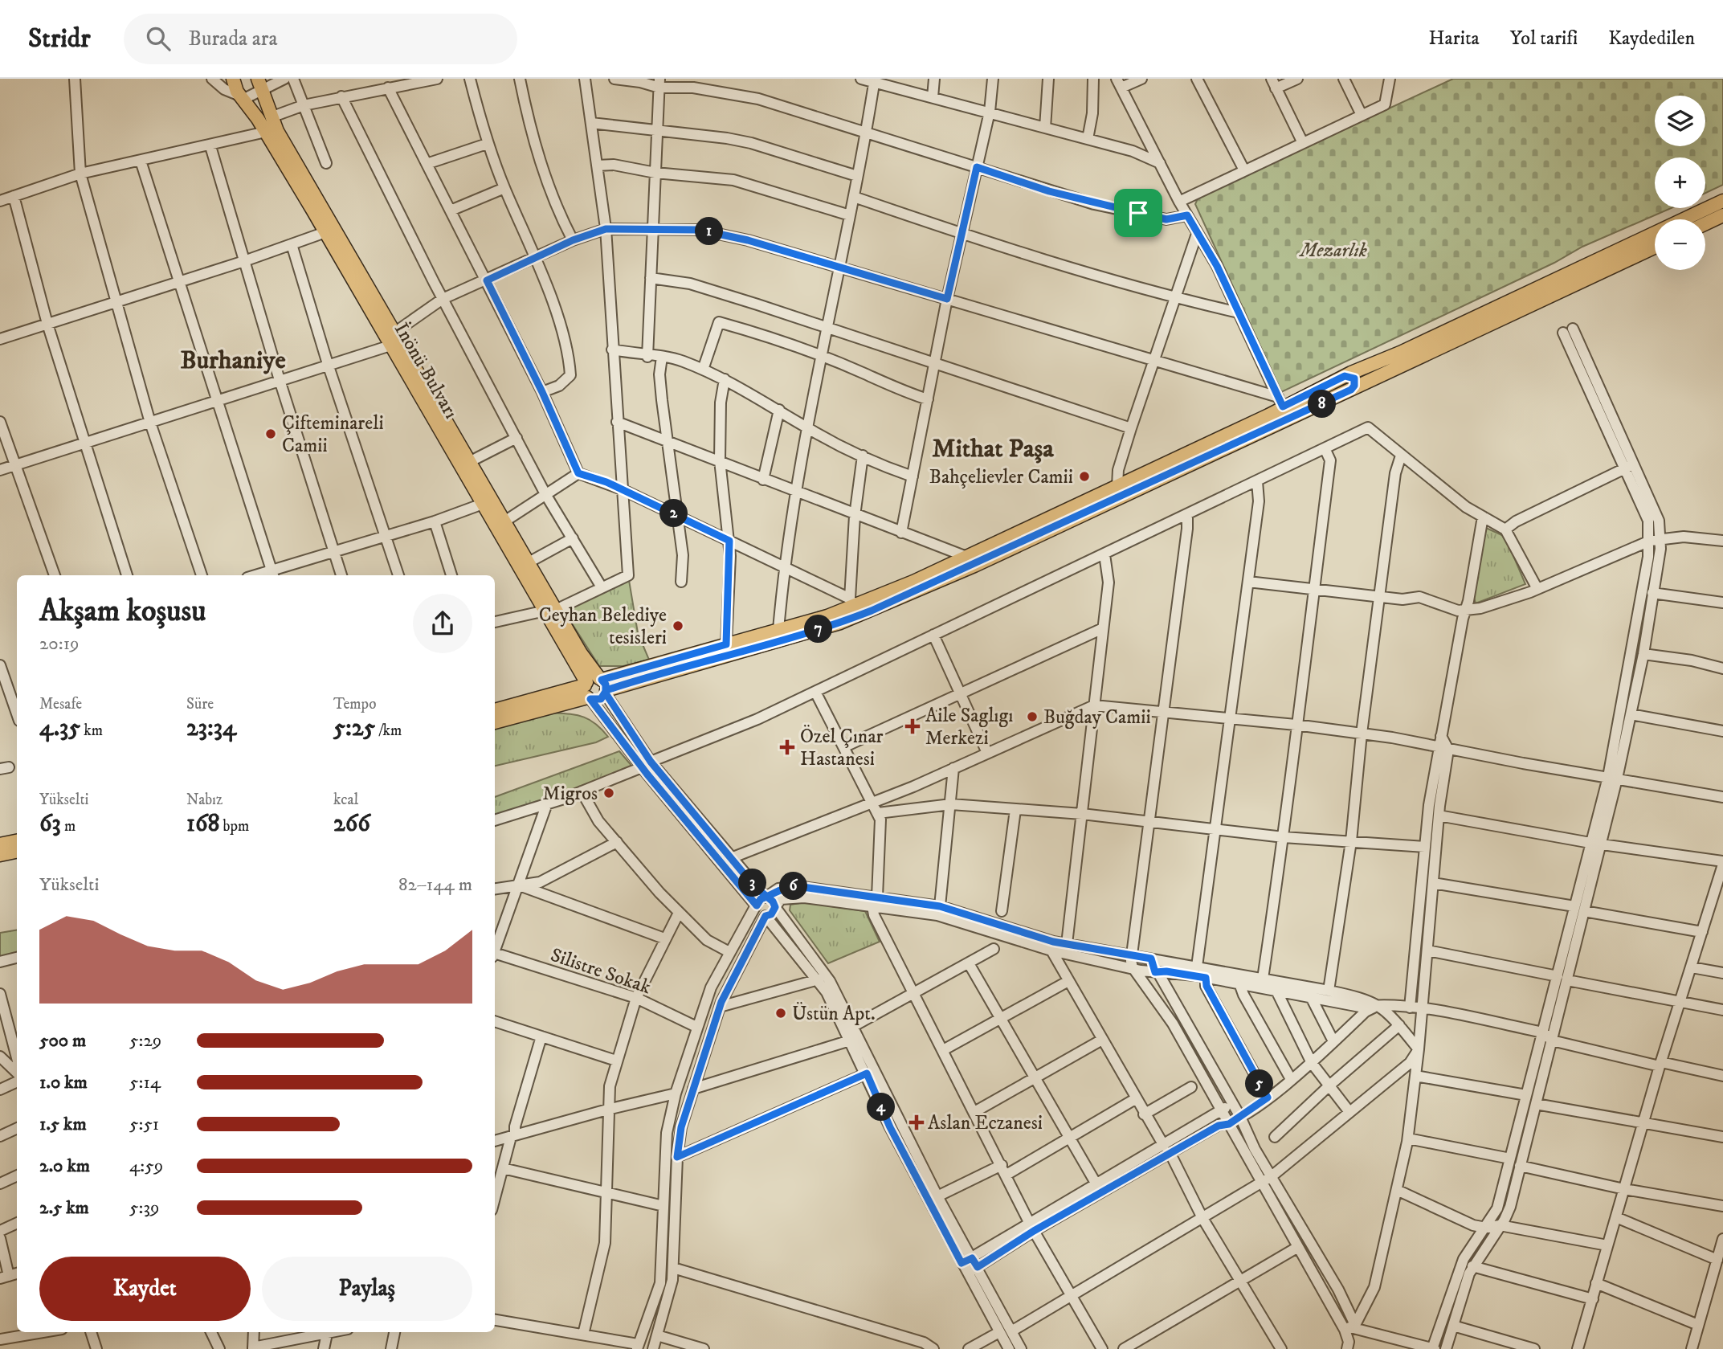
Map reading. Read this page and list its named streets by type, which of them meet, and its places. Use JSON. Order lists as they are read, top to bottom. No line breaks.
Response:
{"streets":{"main road":["İnönü Bulvarı"],"street":["Silistre Sokak"]},"districts":["Burhaniye","Mithat Paşa"],"parks":["Mezarlık"],"places":{"other":["Çifteminareli Camii","Bahçelievler Camii","Ceyhan Belediye tesisleri","Buğday Camii","Migros","Üstün Apt."],"health":["Aile Saglıgı Merkezi","Özel Çınar Hastanesi","Aslan Eczanesi"]},"page":{"header":"Stridr","search":"Burada ara","nav":["Harita","Yol tarifi","Kaydedilen"],"map_buttons":["+","−"],"pins":["1","8","2","7","3","6","5","4"],"heading":["Akşam koşusu","20:19"],"stats":[["Mesafe","4.35 km"],["Süre","23:34"],["Tempo","5:25 /km"],["Yükselti","63 m"],["Nabız","168 bpm"],["kcal","266"]],"chart":["Yükselti","82–144 m"],"list":[{"name":"500 m","note":"5:29"},{"name":"1.0 km","note":"5:14"},{"name":"1.5 km","note":"5:51"},{"name":"2.0 km","note":"4:59"},{"name":"2.5 km","note":"5:39"}],"buttons":["Kaydet","Paylaş"]}}
